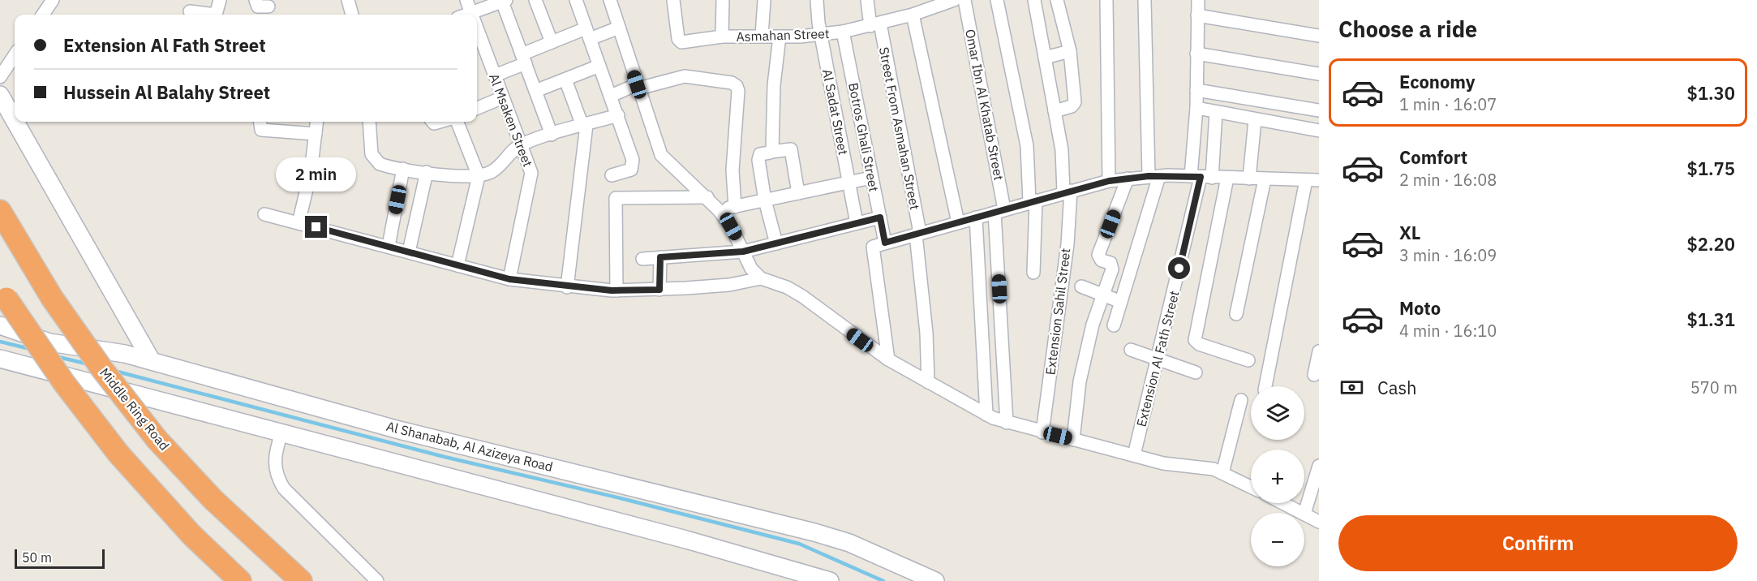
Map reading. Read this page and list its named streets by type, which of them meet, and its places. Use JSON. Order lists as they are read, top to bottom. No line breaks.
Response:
{"streets":{"highway":["Middle Ring Road"],"street":["Asmahan Street","Omar Ibn Al Khatab Street","Al Sadat Street","Al Msaken Street","Street From Asmahan Street","Botros Ghali Street","Extension Sahil Street","Extension Al Fath Street","Al Shanabab, Al Azizeya Road"]},"crossings":[["Asmahan Street","Al Sadat Street"],["Asmahan Street","Street From Asmahan Street"],["Asmahan Street","Botros Ghali Street"]],"scale_bar":"50 m","page":{"heading":"Choose a ride","banner":["Extension Al Fath Street","Hussein Al Balahy Street"],"list":[{"name":"Economy","note":"1 min · 16:07","value":"$1.30"},{"name":"Comfort","note":"2 min · 16:08","value":"$1.75"},{"name":"XL","note":"3 min · 16:09","value":"$2.20"},{"name":"Moto","note":"4 min · 16:10","value":"$1.31"}],"bubble":"2 min","pay":["Cash","570 m"],"map_buttons":["+","−"],"buttons":"Confirm","scale":"50 m"}}
